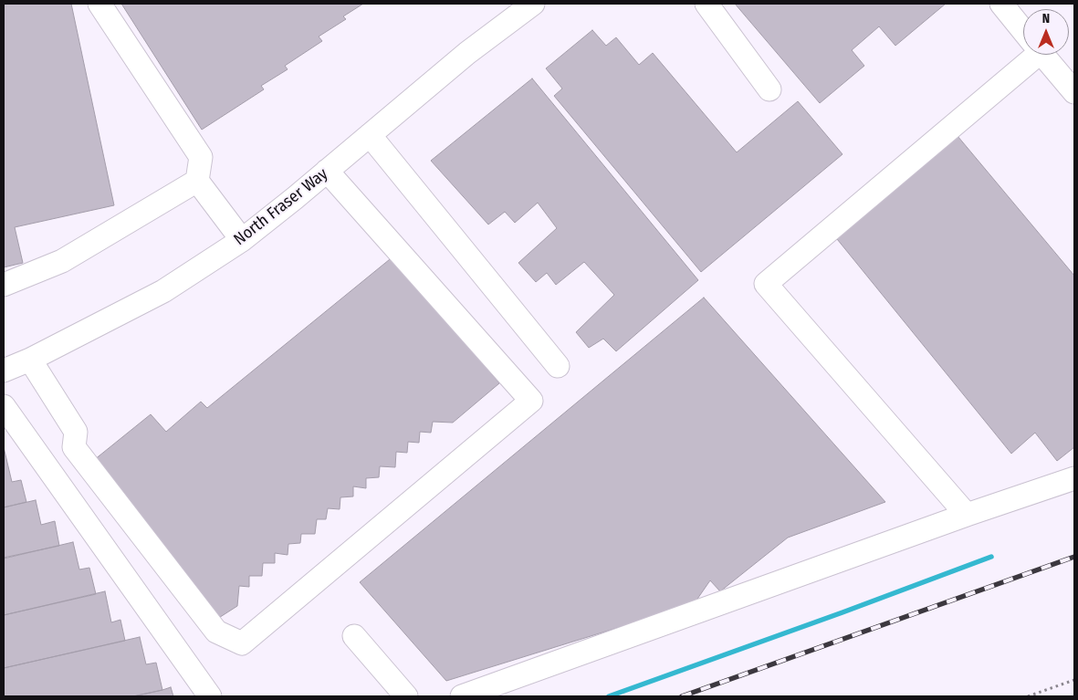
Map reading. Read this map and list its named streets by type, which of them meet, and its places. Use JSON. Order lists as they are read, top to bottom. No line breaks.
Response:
{"streets":{"street":["North Fraser Way"]},"north":"top"}
